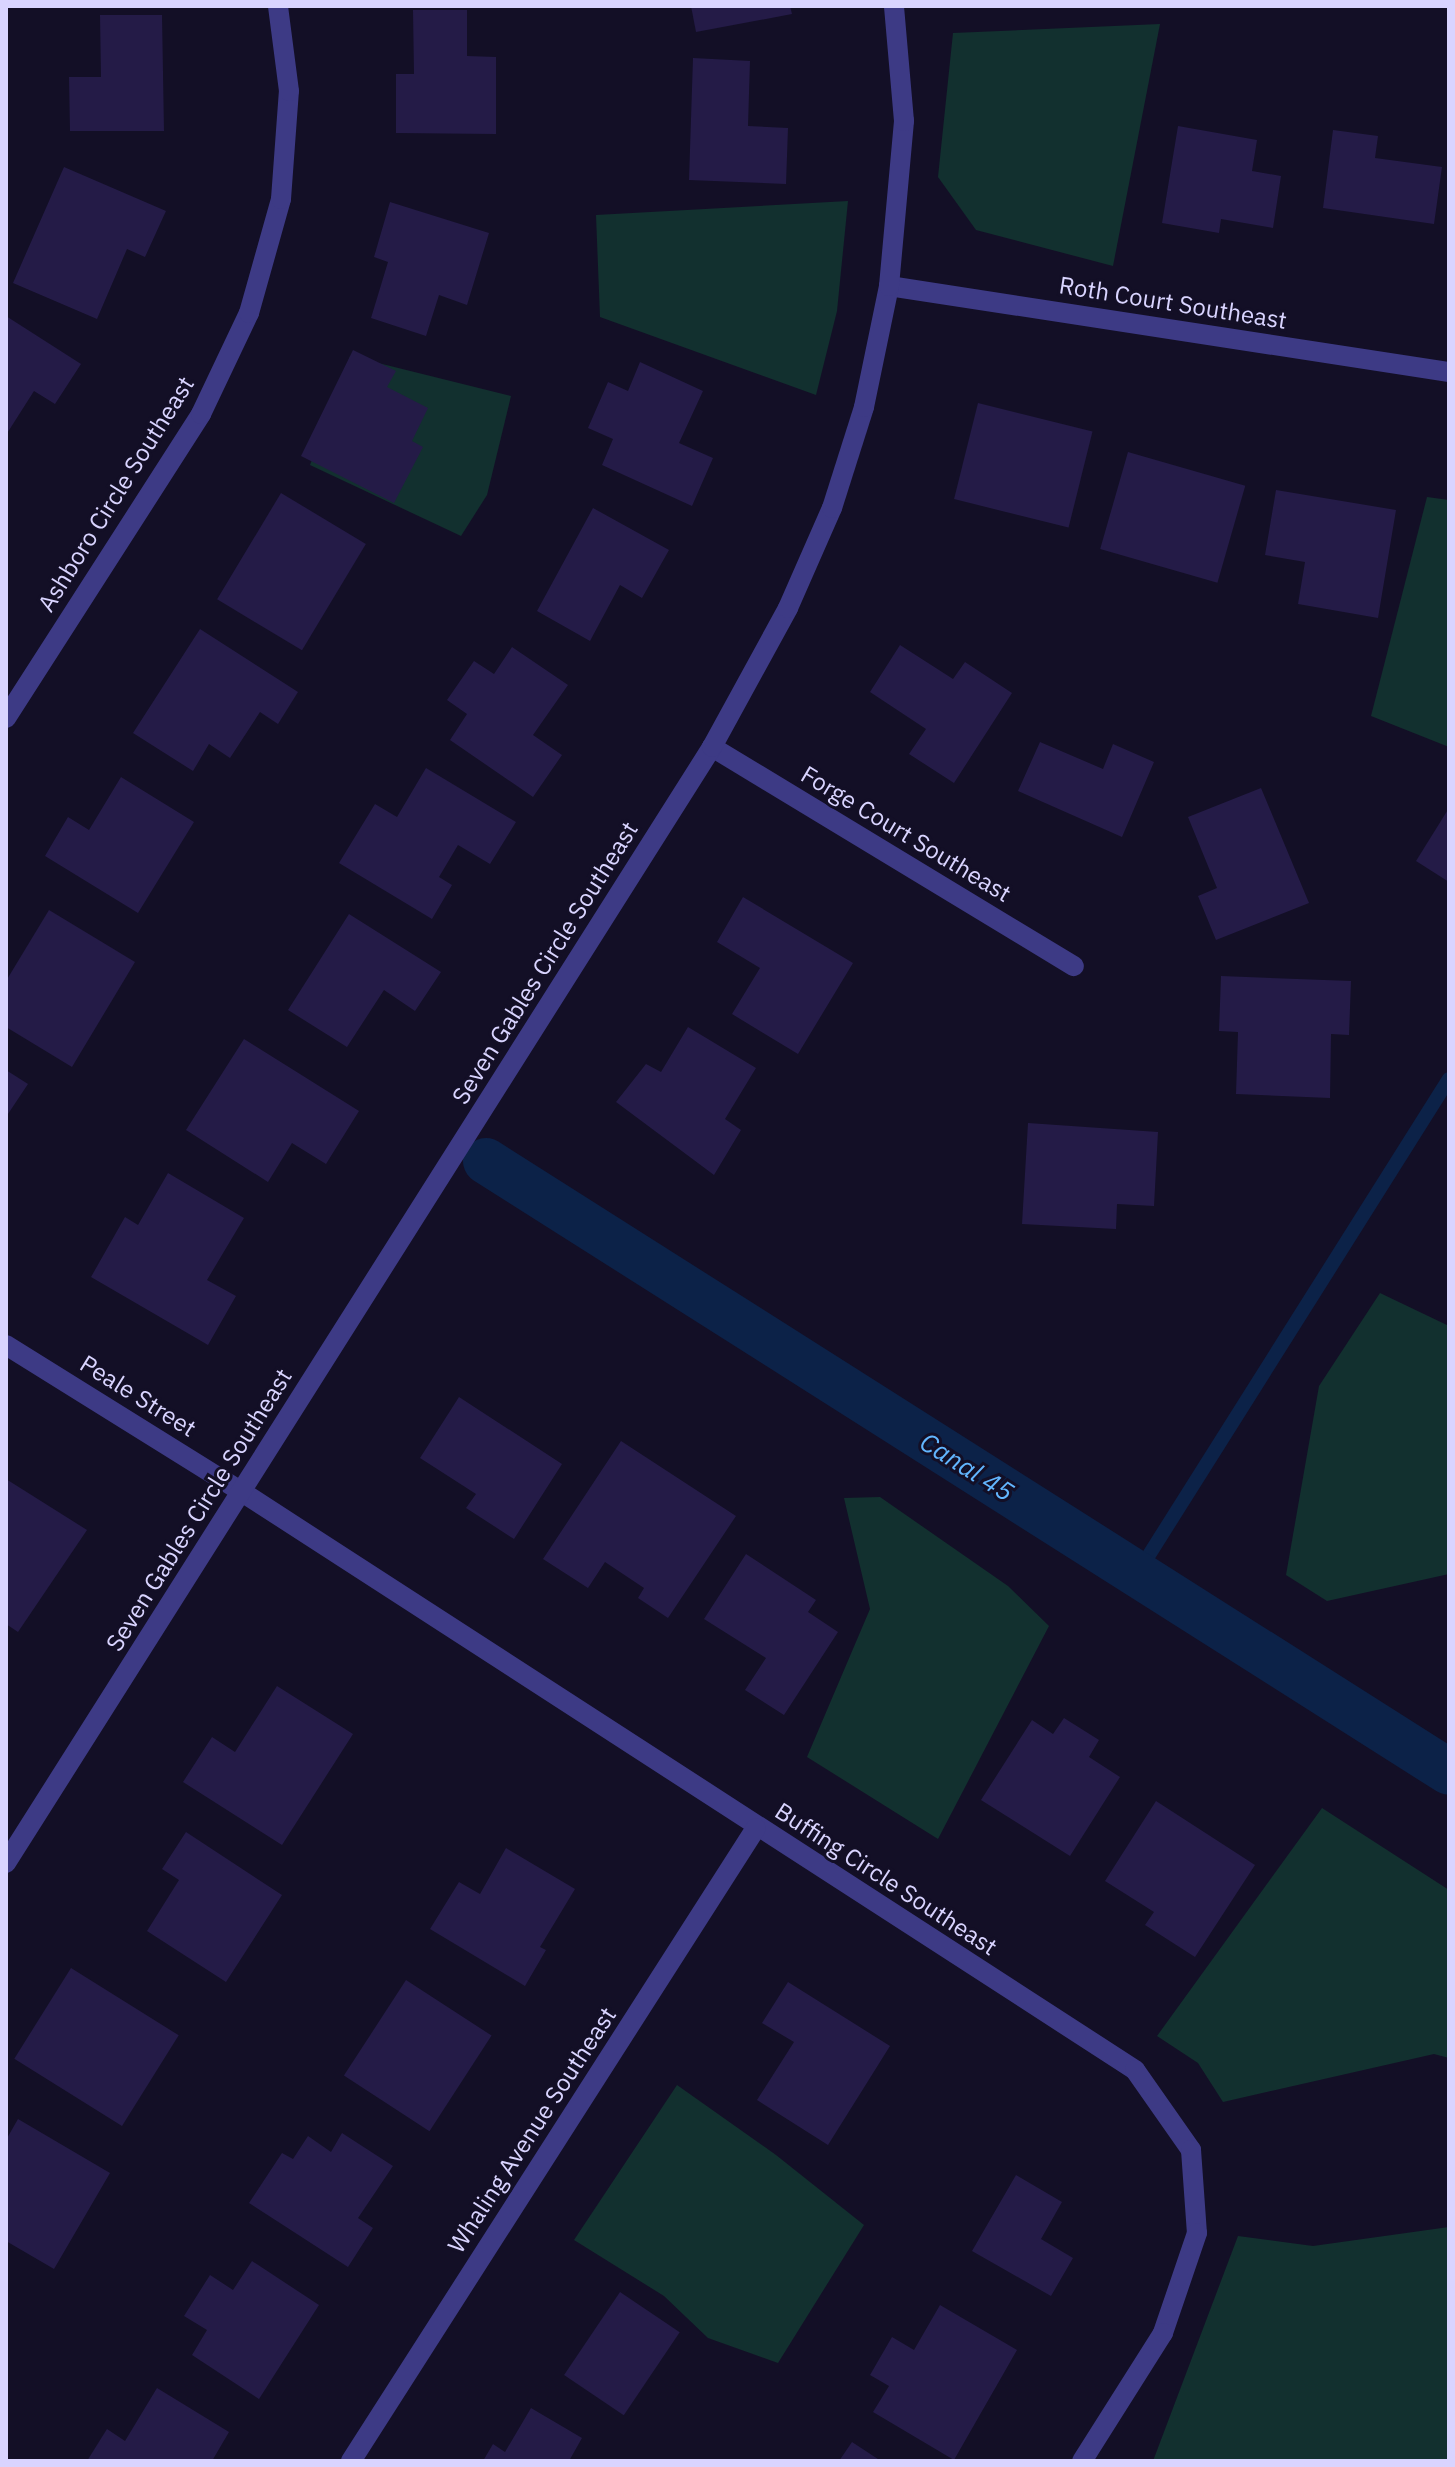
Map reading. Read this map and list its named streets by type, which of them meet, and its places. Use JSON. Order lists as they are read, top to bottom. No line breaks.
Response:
{"streets":{"street":["Roth Court Southeast","Ashboro Circle Southeast","Forge Court Southeast","Seven Gables Circle Southeast","Peale Street","Buffing Circle Southeast","Whaling Avenue Southeast"]},"crossings":[["Roth Court Southeast","Seven Gables Circle Southeast"],["Forge Court Southeast","Seven Gables Circle Southeast"],["Seven Gables Circle Southeast","Peale Street"],["Seven Gables Circle Southeast","Buffing Circle Southeast"],["Peale Street","Buffing Circle Southeast"],["Buffing Circle Southeast","Whaling Avenue Southeast"]],"water":["Canal 45"]}
